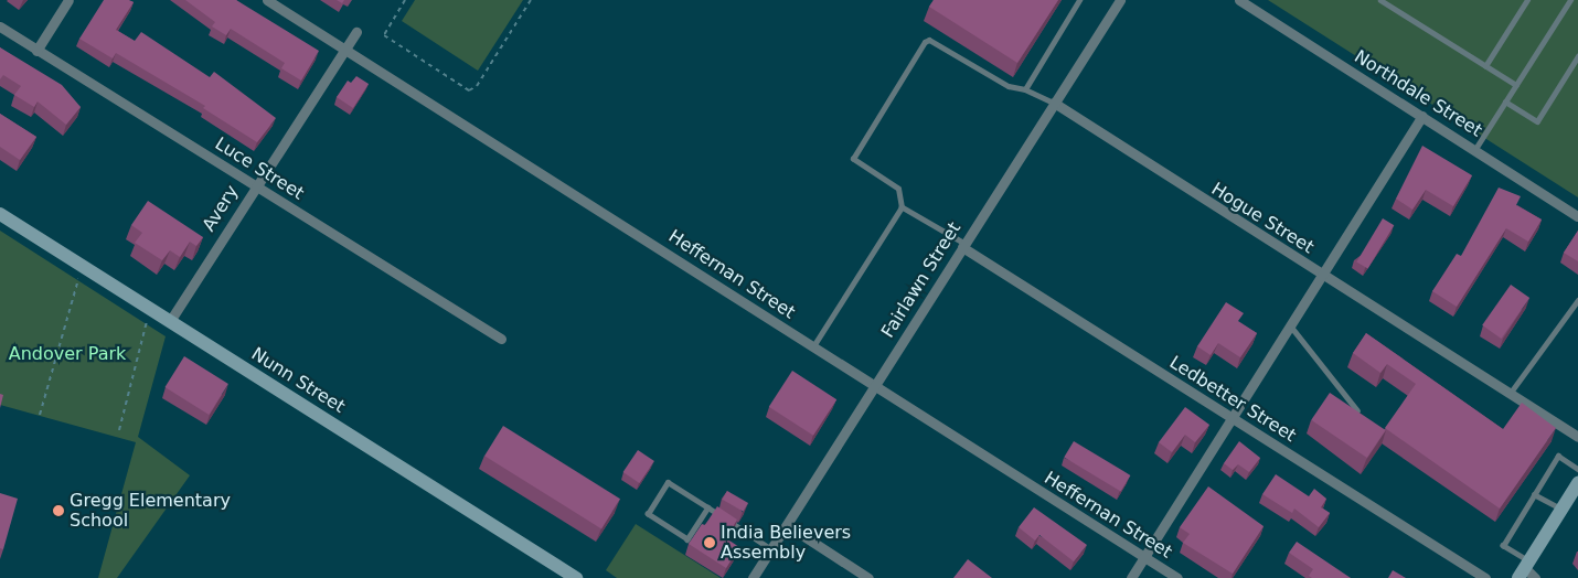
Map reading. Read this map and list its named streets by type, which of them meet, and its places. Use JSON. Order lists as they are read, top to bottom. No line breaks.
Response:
{"streets":{"street":["Northdale Street","Luce Street","Avery","Hogue Street","Heffernan Street","Fairlawn Street","Nunn Street","Ledbetter Street"]},"crossings":[["Luce Street","Avery"],["Avery","Heffernan Street"],["Avery","Nunn Street"],["Hogue Street","Fairlawn Street"],["Heffernan Street","Fairlawn Street"],["Fairlawn Street","Ledbetter Street"]],"parks":["Andover Park"],"places":["Gregg Elementary School","India Believers Assembly"]}
